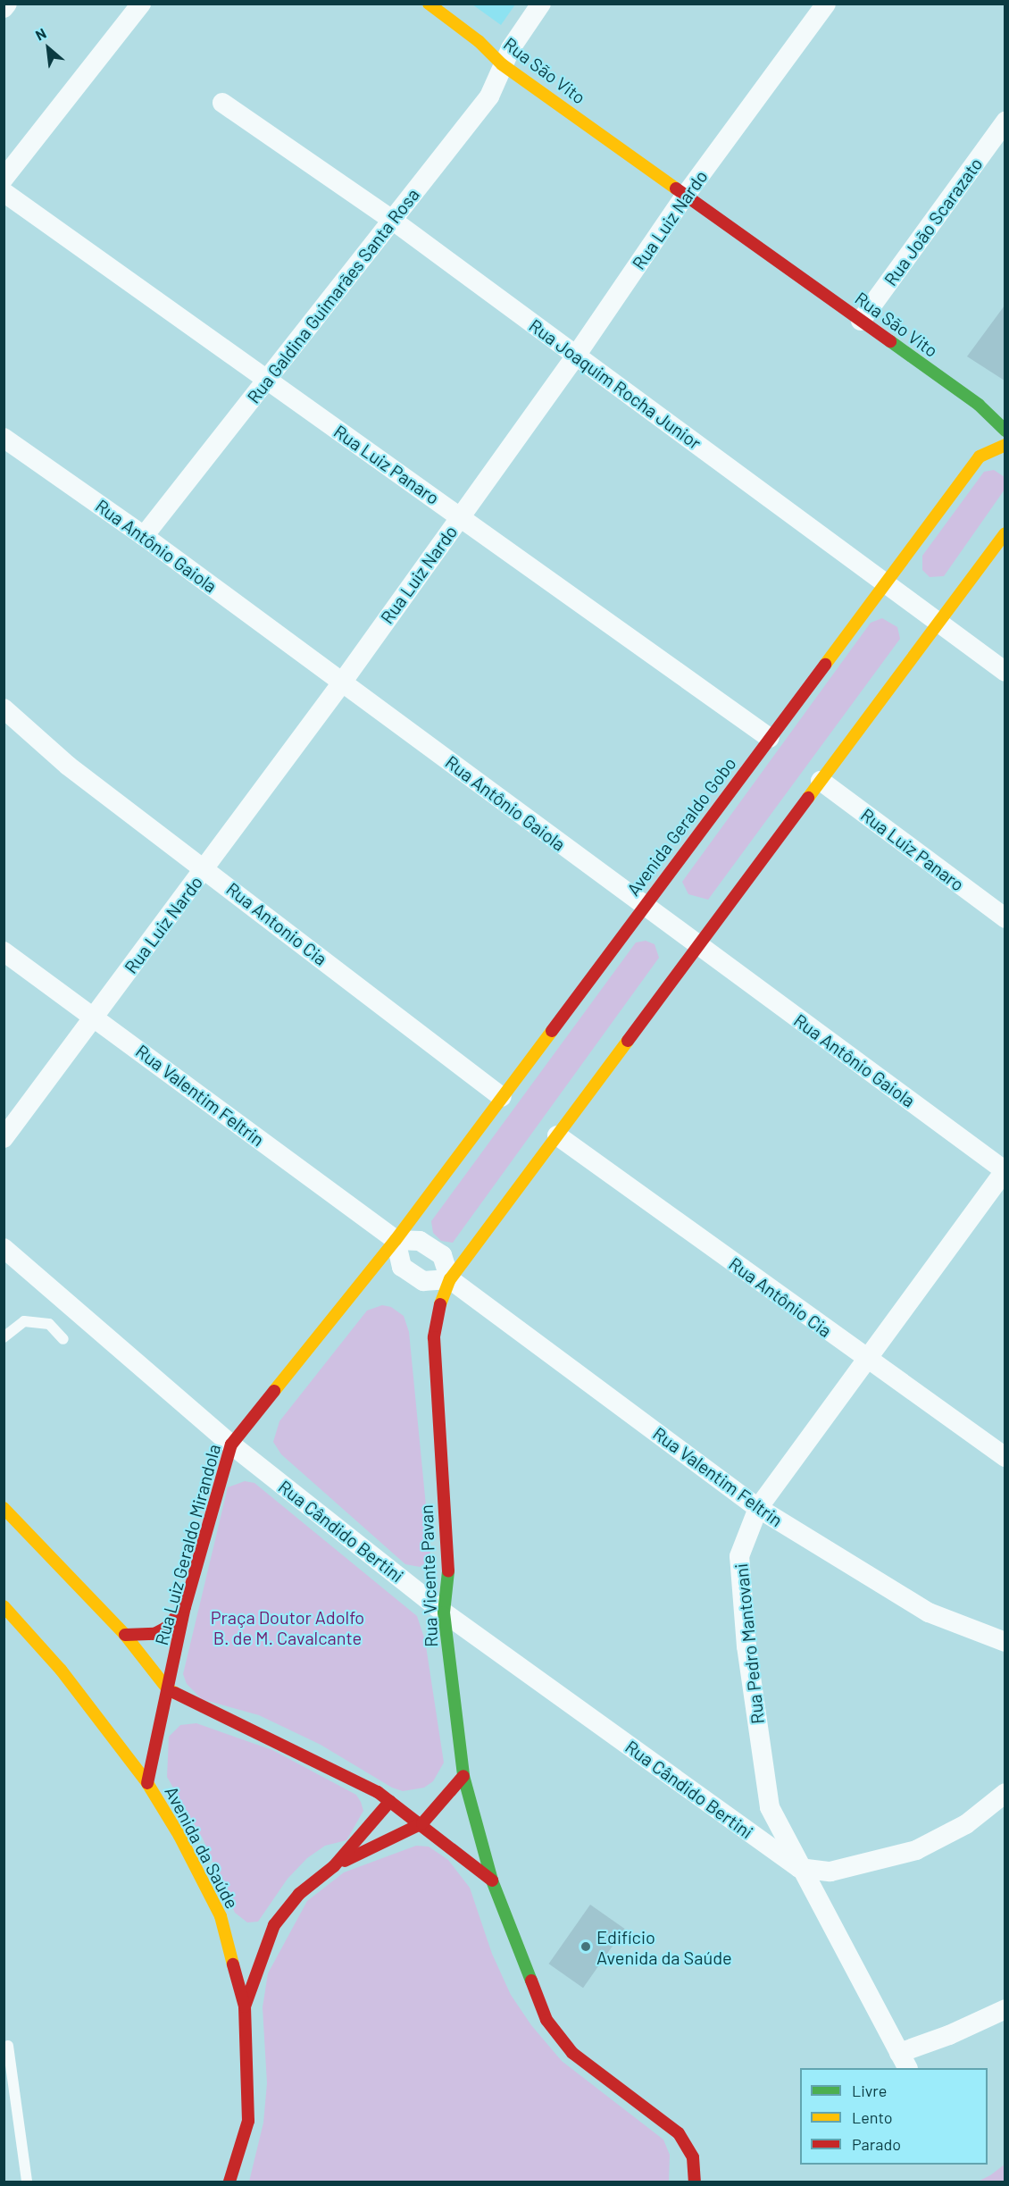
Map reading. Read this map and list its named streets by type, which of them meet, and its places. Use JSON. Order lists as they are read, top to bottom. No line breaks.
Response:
{"streets":{"street":["Rua São Vito","Rua Luiz Nardo","Rua João Scarazato","Rua Galdina Guimarães Santa Rosa","Rua Joaquim Rocha Junior","Rua Luiz Panaro","Rua Antônio Gaiola","Avenida Geraldo Gobo","Rua Antonio Cia","Rua Valentim Feltrin","Rua Antônio Cia","Rua Cândido Bertini","Rua Luiz Geraldo Mirandola","Rua Vicente Pavan","Rua Pedro Mantovani","Avenida da Saúde"]},"crossings":[["Rua São Vito","Rua Luiz Nardo"],["Rua São Vito","Rua João Scarazato"],["Rua São Vito","Rua Galdina Guimarães Santa Rosa"],["Rua Luiz Nardo","Rua Joaquim Rocha Junior"],["Rua Luiz Nardo","Rua Luiz Panaro"],["Rua Luiz Nardo","Rua Antônio Gaiola"],["Rua Luiz Nardo","Rua Antonio Cia"],["Rua Luiz Nardo","Rua Valentim Feltrin"],["Rua Galdina Guimarães Santa Rosa","Rua Joaquim Rocha Junior"],["Rua Galdina Guimarães Santa Rosa","Rua Luiz Panaro"],["Rua Galdina Guimarães Santa Rosa","Rua Antônio Gaiola"],["Rua Joaquim Rocha Junior","Avenida Geraldo Gobo"],["Rua Luiz Panaro","Avenida Geraldo Gobo"],["Rua Antônio Gaiola","Avenida Geraldo Gobo"],["Rua Antônio Gaiola","Rua Pedro Mantovani"],["Avenida Geraldo Gobo","Rua Antonio Cia"],["Avenida Geraldo Gobo","Rua Valentim Feltrin"],["Avenida Geraldo Gobo","Rua Luiz Geraldo Mirandola"],["Rua Valentim Feltrin","Rua Luiz Geraldo Mirandola"],["Rua Valentim Feltrin","Rua Vicente Pavan"],["Rua Valentim Feltrin","Rua Pedro Mantovani"],["Rua Antônio Cia","Rua Pedro Mantovani"],["Rua Cândido Bertini","Rua Luiz Geraldo Mirandola"],["Rua Cândido Bertini","Rua Vicente Pavan"],["Rua Cândido Bertini","Rua Pedro Mantovani"],["Rua Luiz Geraldo Mirandola","Avenida da Saúde"]],"parks":["Praça Doutor Adolfo B. de M. Cavalcante"],"places":["Edifício Avenida da Saúde"],"legend":["Livre","Lento","Parado"],"north":"top left"}
